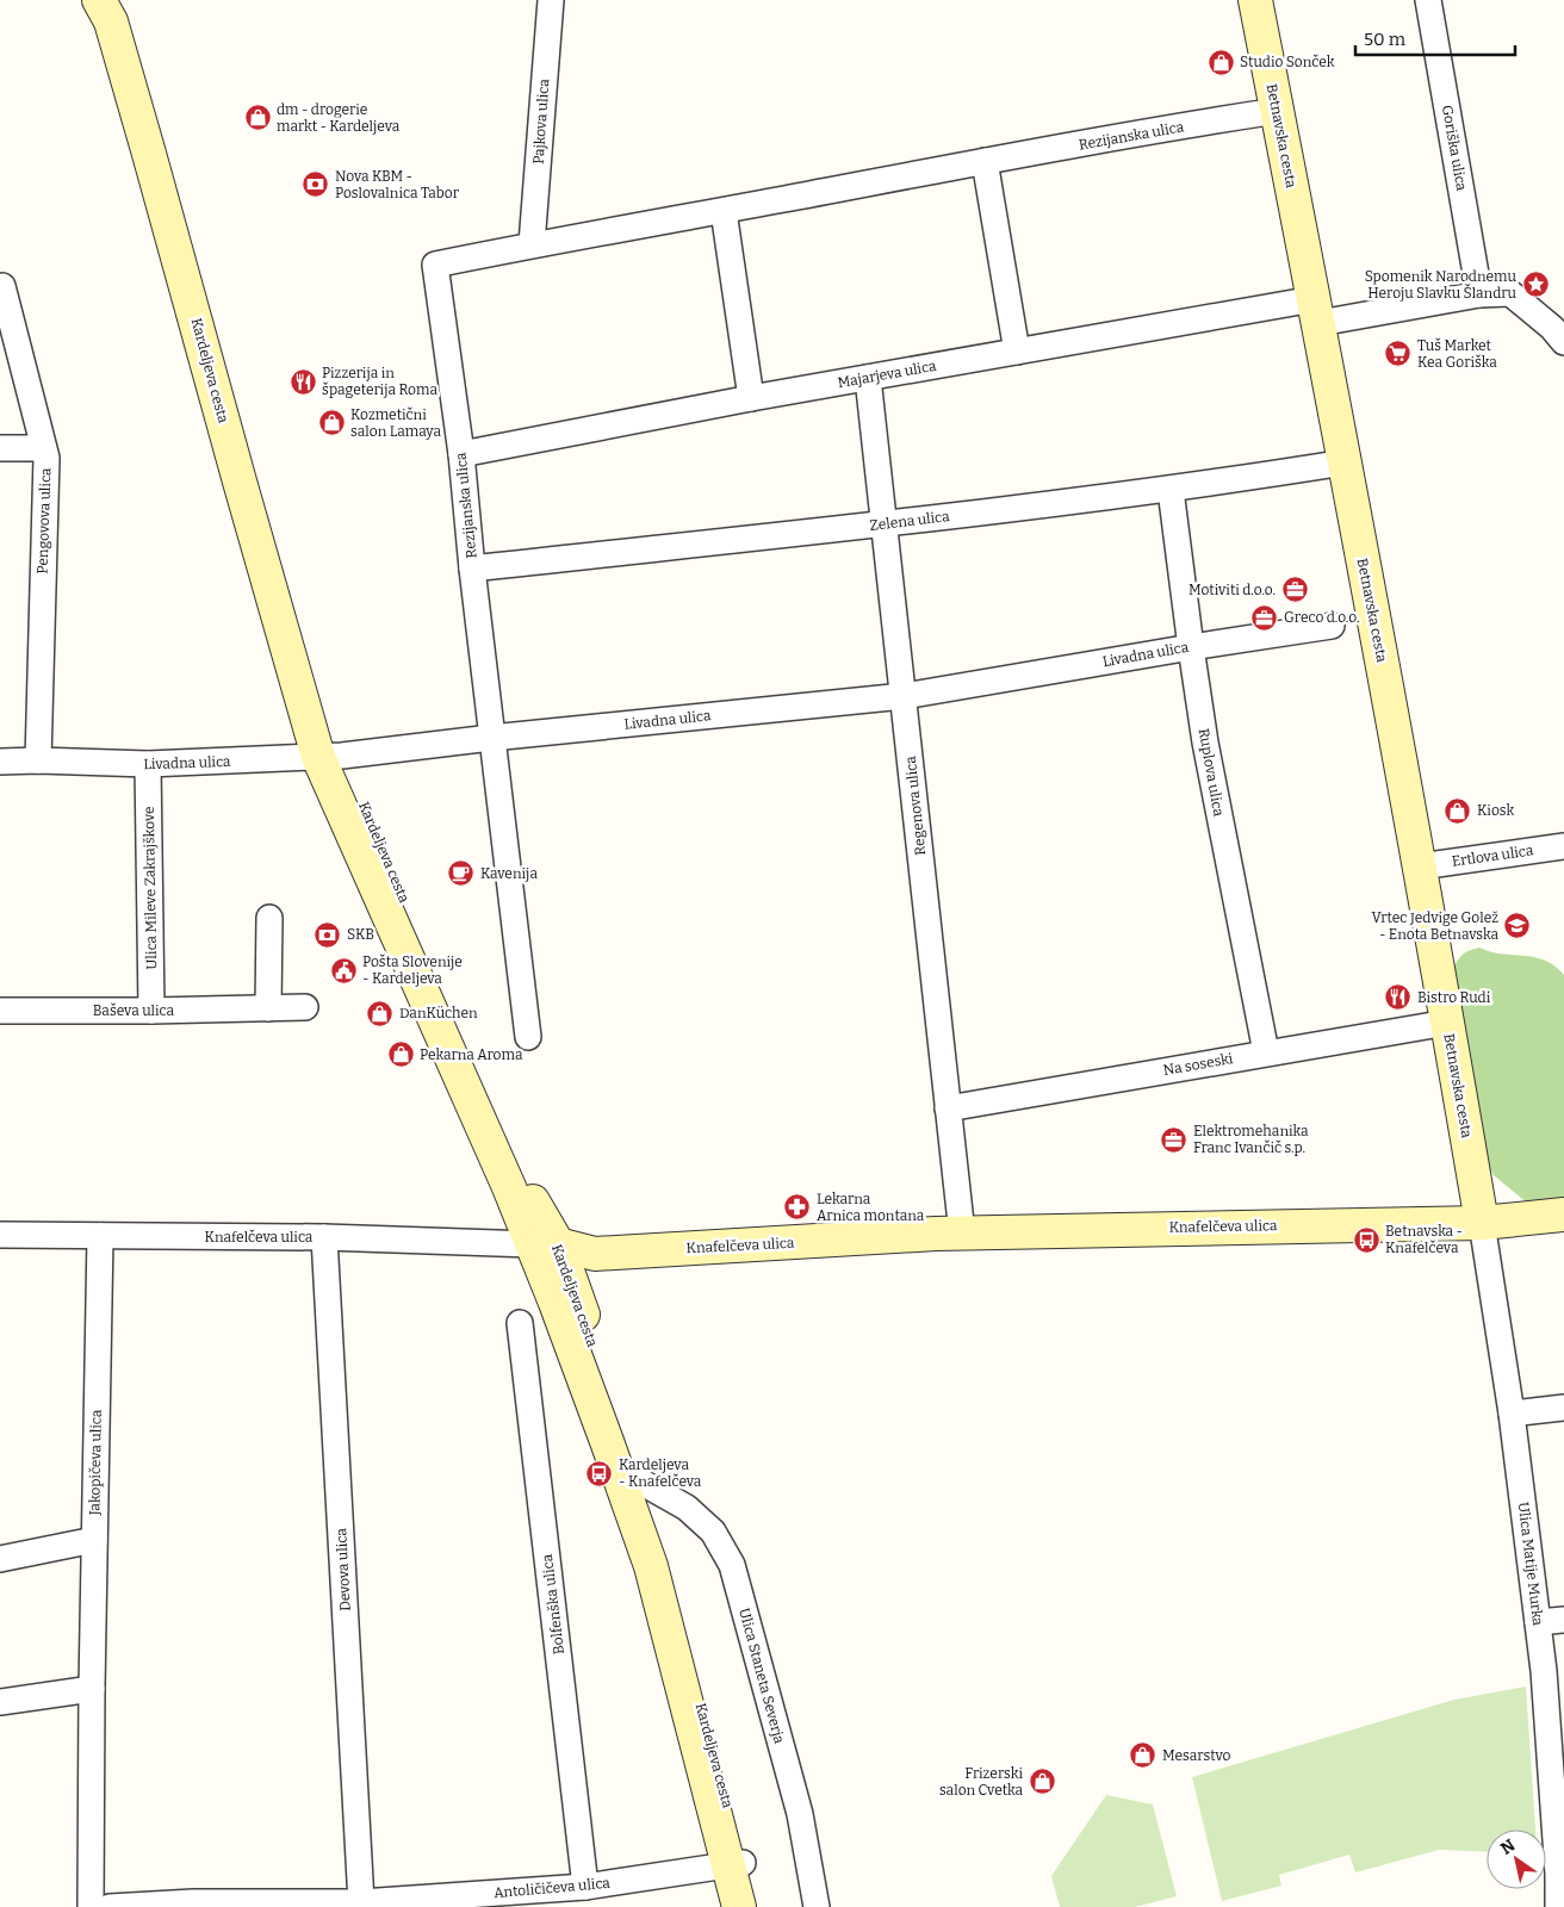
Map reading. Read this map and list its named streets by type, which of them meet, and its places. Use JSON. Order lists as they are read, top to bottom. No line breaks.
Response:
{"streets":{"street":["Pajkova ulica","Rezijanska ulica","Betnavska cesta","Goriška ulica","Kardeljeva cesta","Majarjeva ulica","Pengovova ulica","Zelena ulica","Livadna ulica","Ruplova ulica","Regenova ulica","Ertlova ulica","Ulica Mileve Zakrajškove","Baševa ulica","Na soseski","Knafelčeva ulica","Jakopičeva ulica","Ulica Matije Murka","Devova ulica","Bolfenška ulica","Ulica Staneta Severja","Antoličičeva ulica"]},"crossings":[["Pajkova ulica","Rezijanska ulica"],["Rezijanska ulica","Betnavska cesta"],["Rezijanska ulica","Majarjeva ulica"],["Rezijanska ulica","Zelena ulica"],["Rezijanska ulica","Livadna ulica"],["Betnavska cesta","Majarjeva ulica"],["Betnavska cesta","Zelena ulica"],["Betnavska cesta","Ertlova ulica"],["Betnavska cesta","Na soseski"],["Betnavska cesta","Knafelčeva ulica"],["Betnavska cesta","Ulica Matije Murka"],["Kardeljeva cesta","Livadna ulica"],["Kardeljeva cesta","Knafelčeva ulica"],["Kardeljeva cesta","Ulica Staneta Severja"],["Kardeljeva cesta","Antoličičeva ulica"],["Majarjeva ulica","Regenova ulica"],["Pengovova ulica","Livadna ulica"],["Zelena ulica","Ruplova ulica"],["Zelena ulica","Regenova ulica"],["Livadna ulica","Ruplova ulica"],["Livadna ulica","Regenova ulica"],["Livadna ulica","Ulica Mileve Zakrajškove"],["Ruplova ulica","Na soseski"],["Regenova ulica","Na soseski"],["Regenova ulica","Knafelčeva ulica"],["Ulica Mileve Zakrajškove","Baševa ulica"],["Knafelčeva ulica","Jakopičeva ulica"],["Knafelčeva ulica","Ulica Matije Murka"],["Knafelčeva ulica","Devova ulica"],["Devova ulica","Antoličičeva ulica"],["Bolfenška ulica","Antoličičeva ulica"]],"places":{"shop":["Studio Sonček","dm - drogerie markt - Kardeljeva","Kozmetični salon Lamaya","Kiosk","DanKüchen","Pekarna Aroma","Mesarstvo","Frizerski salon Cvetka"],"bank":["Nova KBM - Poslovalnica Tabor","SKB"],"place":["Spomenik Narodnemu Heroju Slavku Šlandru"],"supermarket":["Tuš Market Kea Goriška"],"restaurant":["Pizzerija in špageterija Roma","Bistro Rudi"],"office":["Motiviti d.o.o.","Greco d.o.o.","Elektromehanika Franc Ivančič s.p."],"cafe":["Kavenija"],"school or university":["Vrtec Jedvige Golež - Enota Betnavska"],"public building":["Pošta Slovenije - Kardeljeva"],"pharmacy":["Lekarna Arnica montana"],"bus stop":["Betnavska - Knafelčeva","Kardeljeva - Knafelčeva"]},"scale_bar":"50 m","north":"top left"}
